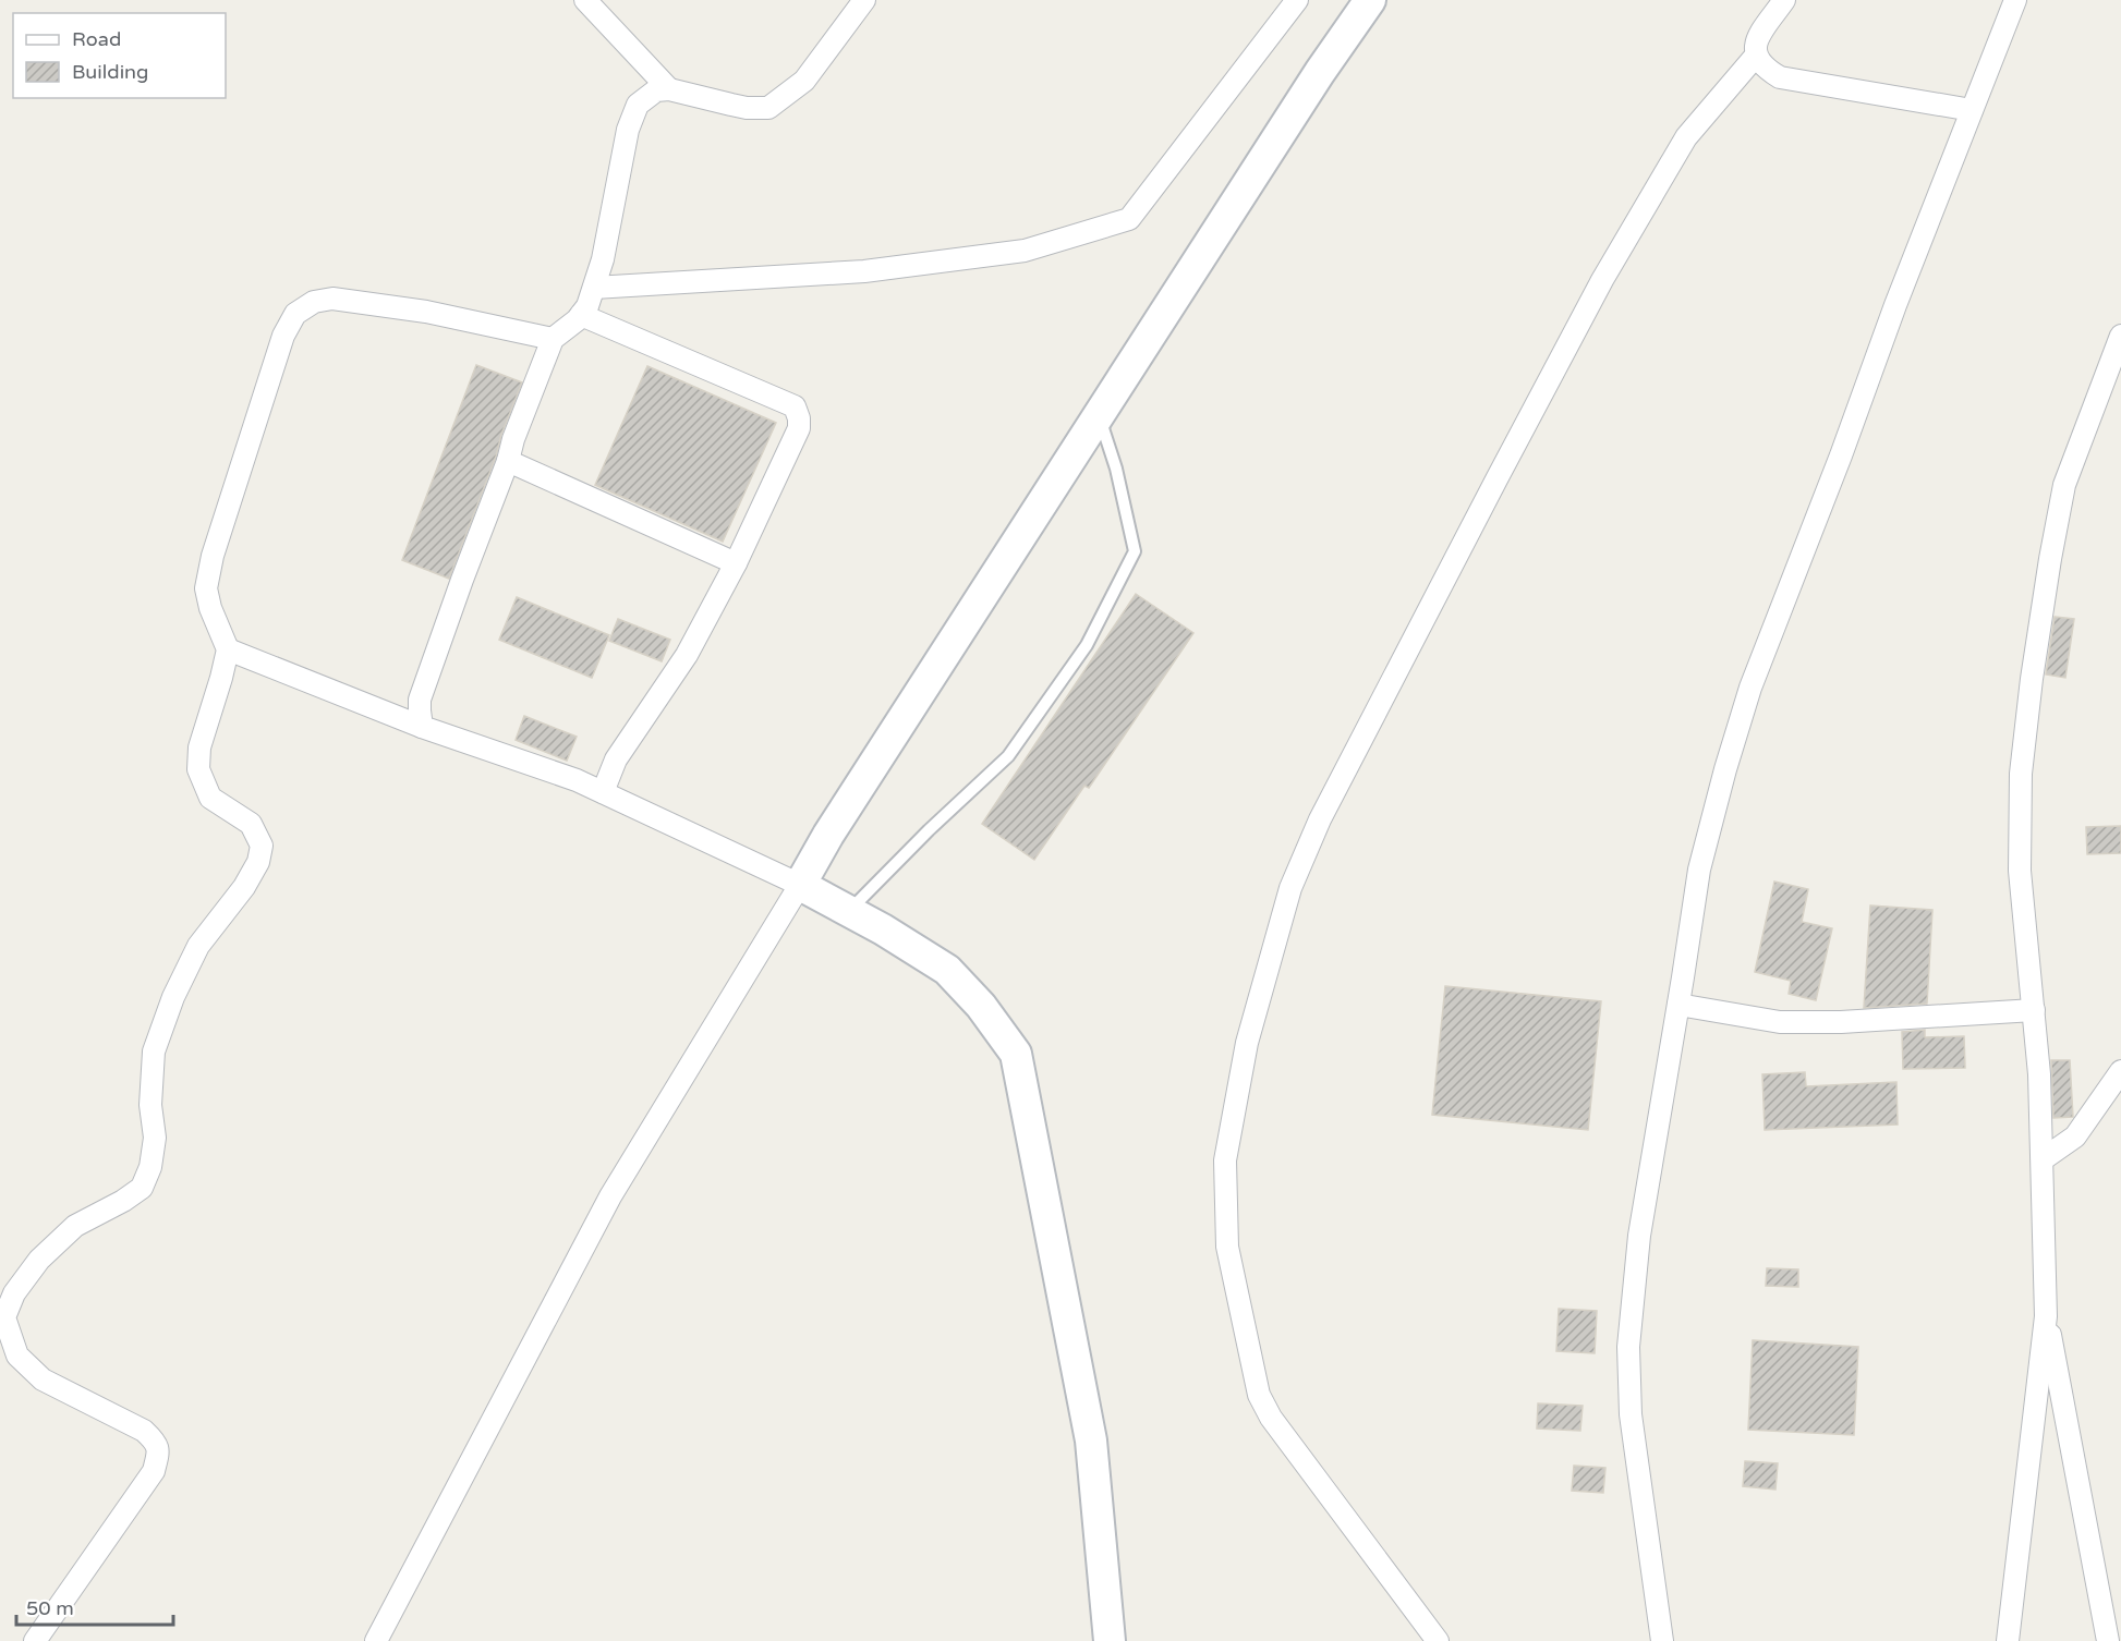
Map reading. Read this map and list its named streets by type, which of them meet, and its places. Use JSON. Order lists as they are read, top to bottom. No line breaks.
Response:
{"legend":["Road","Building"],"scale_bar":"50 m"}
